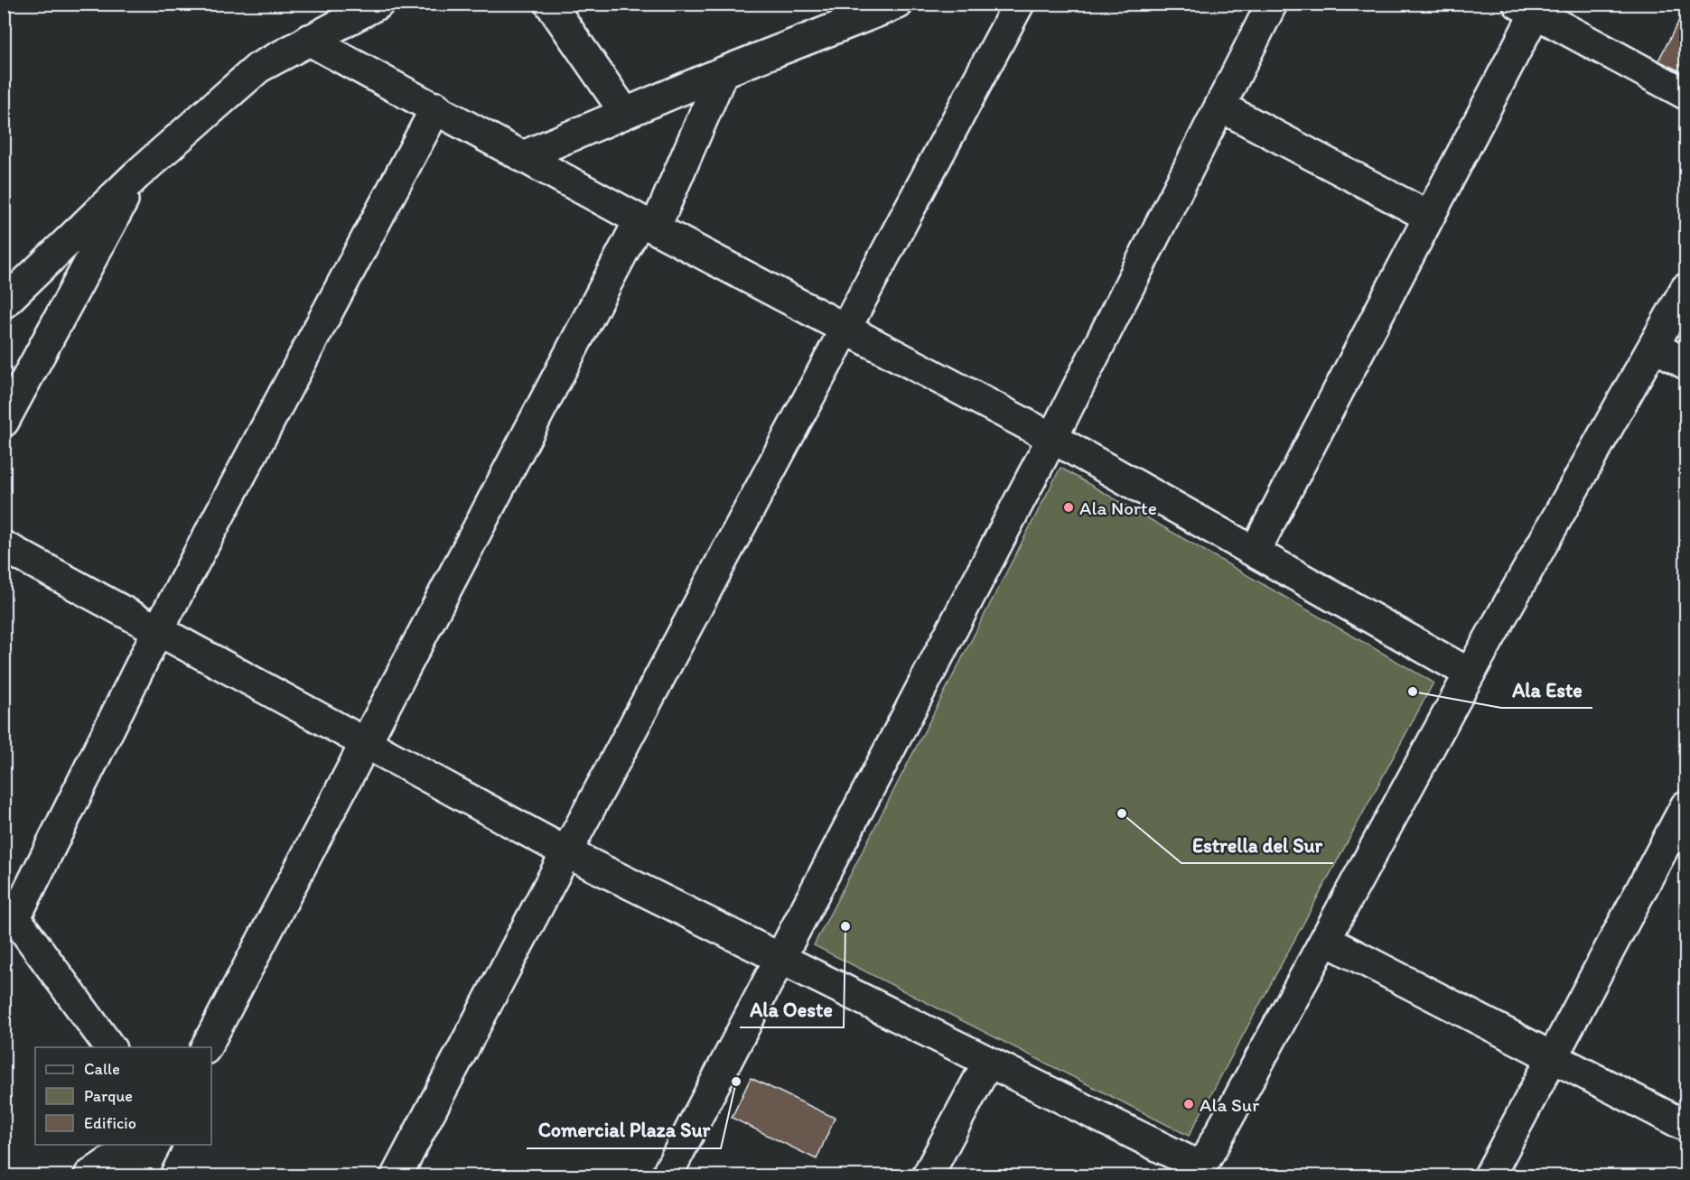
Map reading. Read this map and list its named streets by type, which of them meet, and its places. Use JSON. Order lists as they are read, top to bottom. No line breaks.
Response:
{"places":["Ala Norte","Ala Este","Estrella del Sur","Ala Oeste","Comercial Plaza Sur","Ala Sur"],"legend":["Calle","Parque","Edificio"]}
